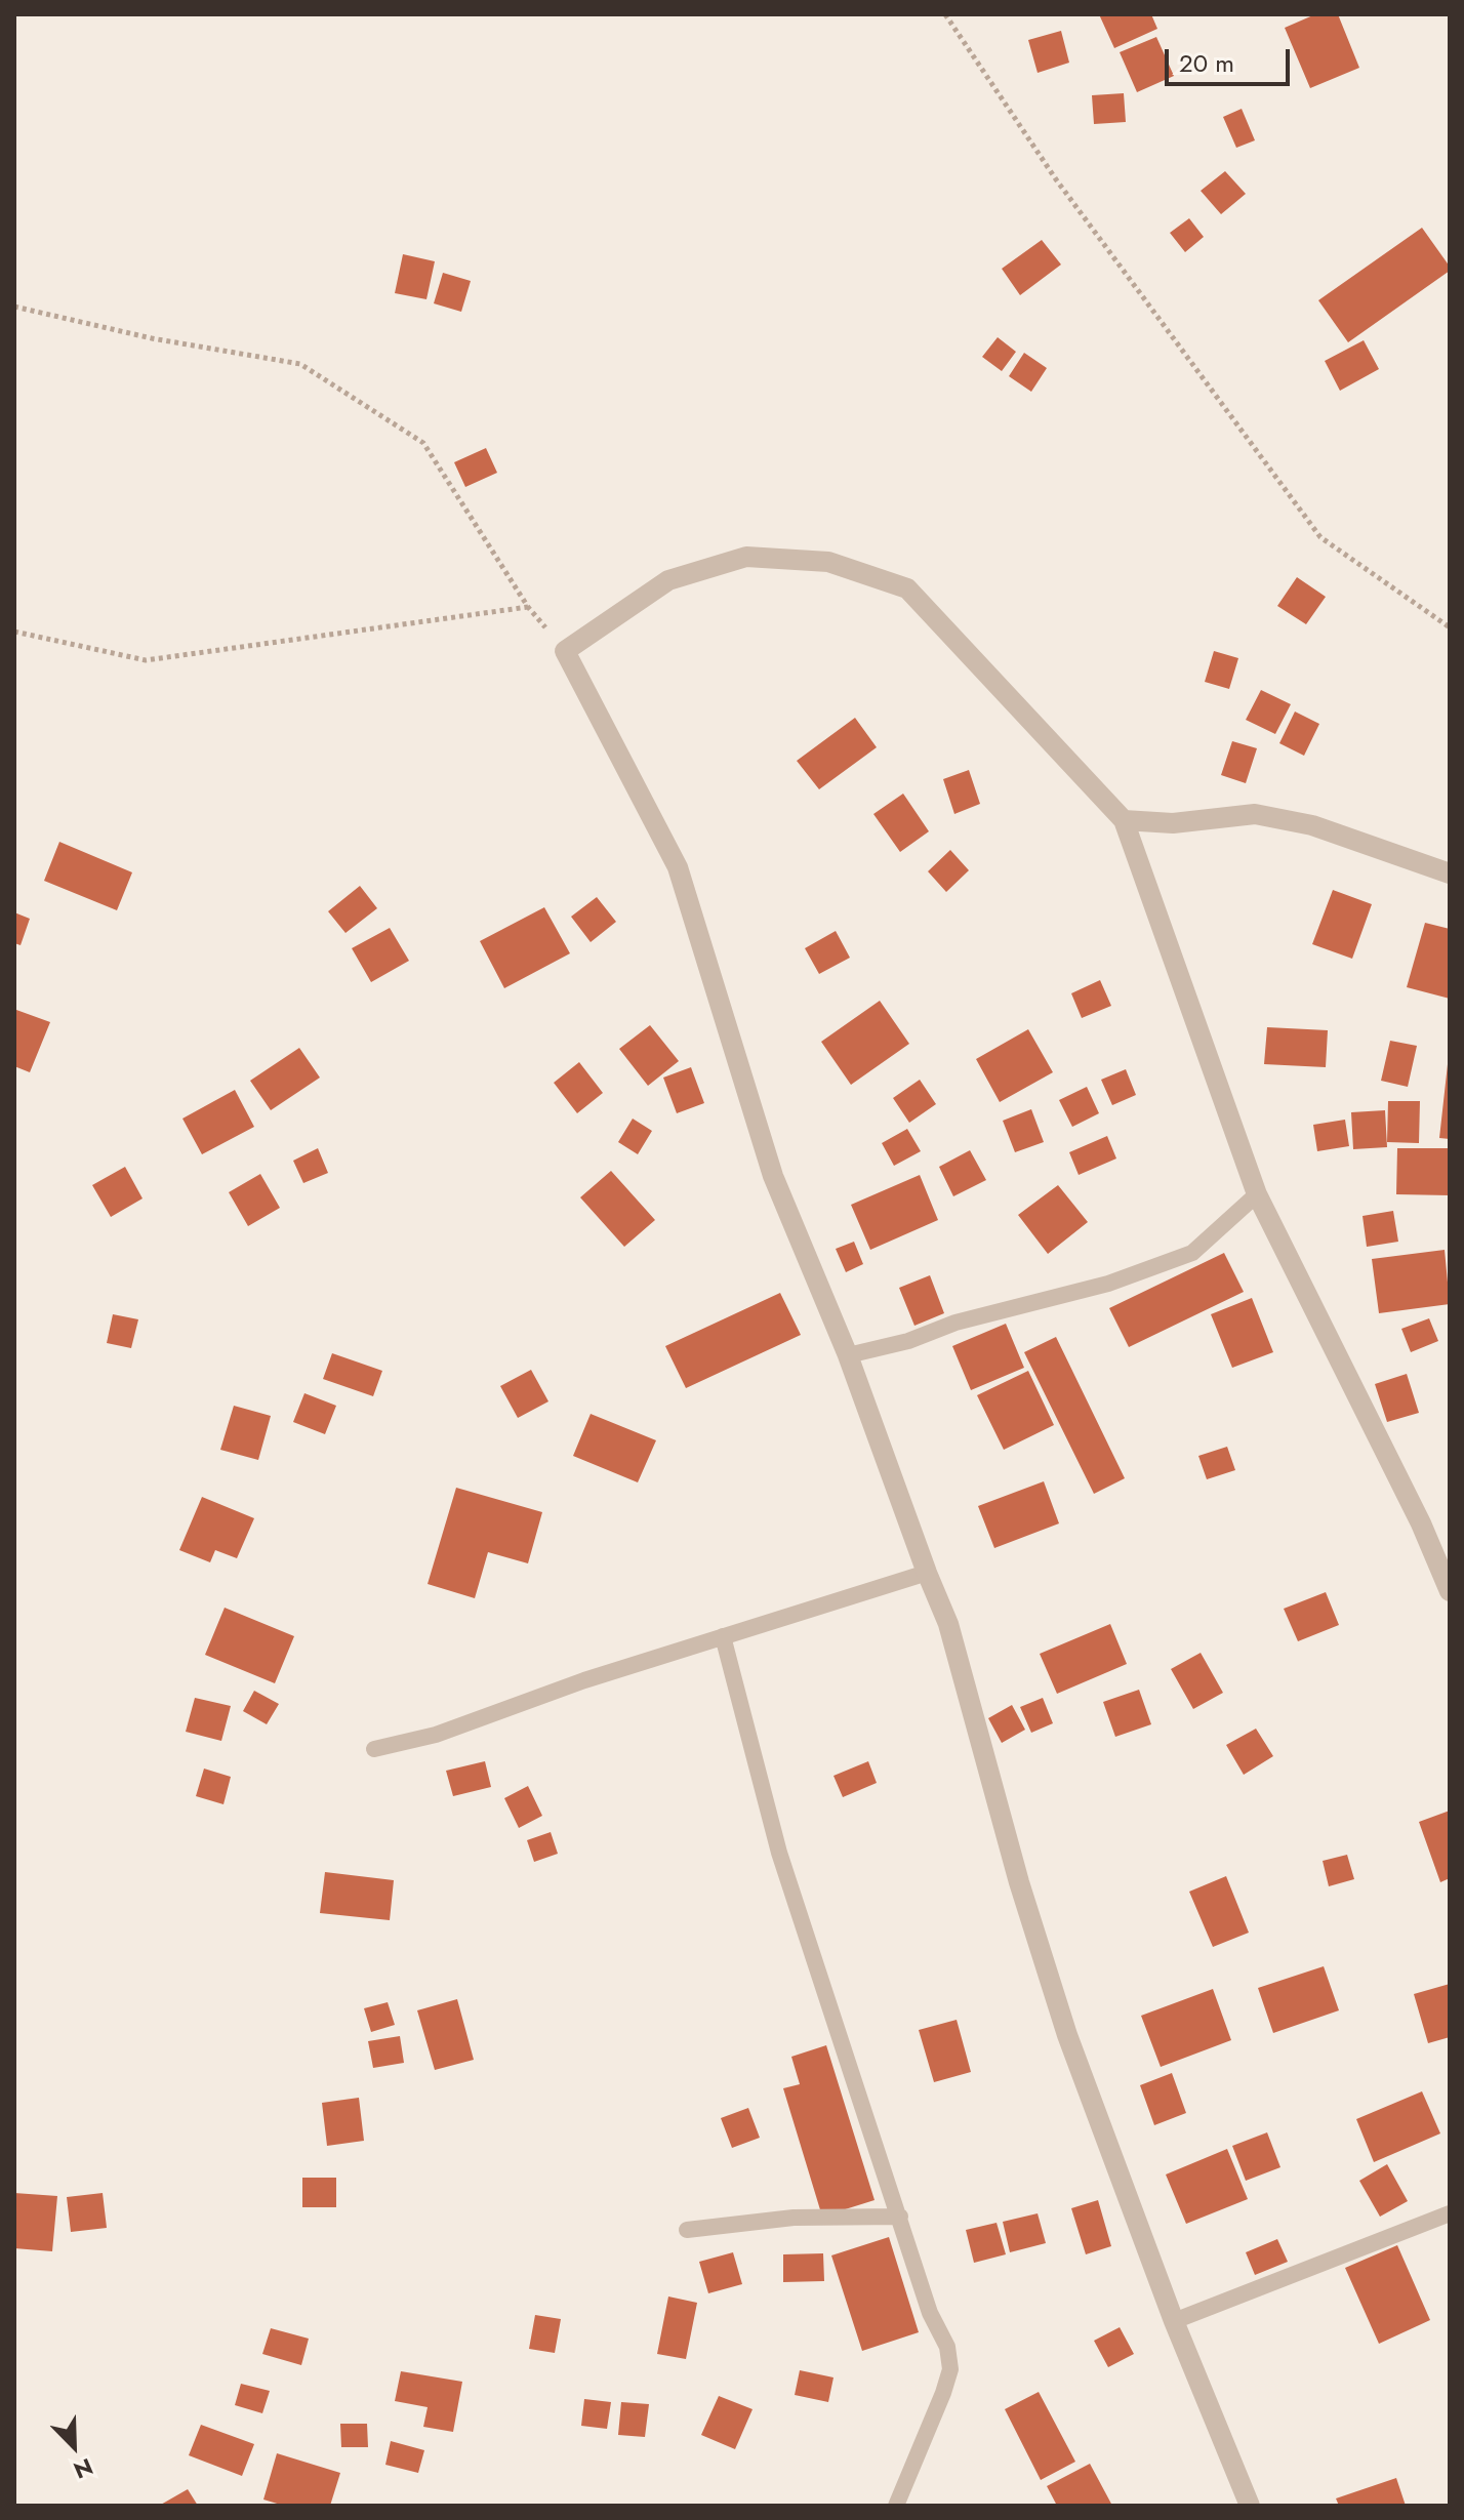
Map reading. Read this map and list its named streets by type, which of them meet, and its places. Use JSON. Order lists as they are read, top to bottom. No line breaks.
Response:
{"scale_bar":"20 m","north":"bottom right"}
